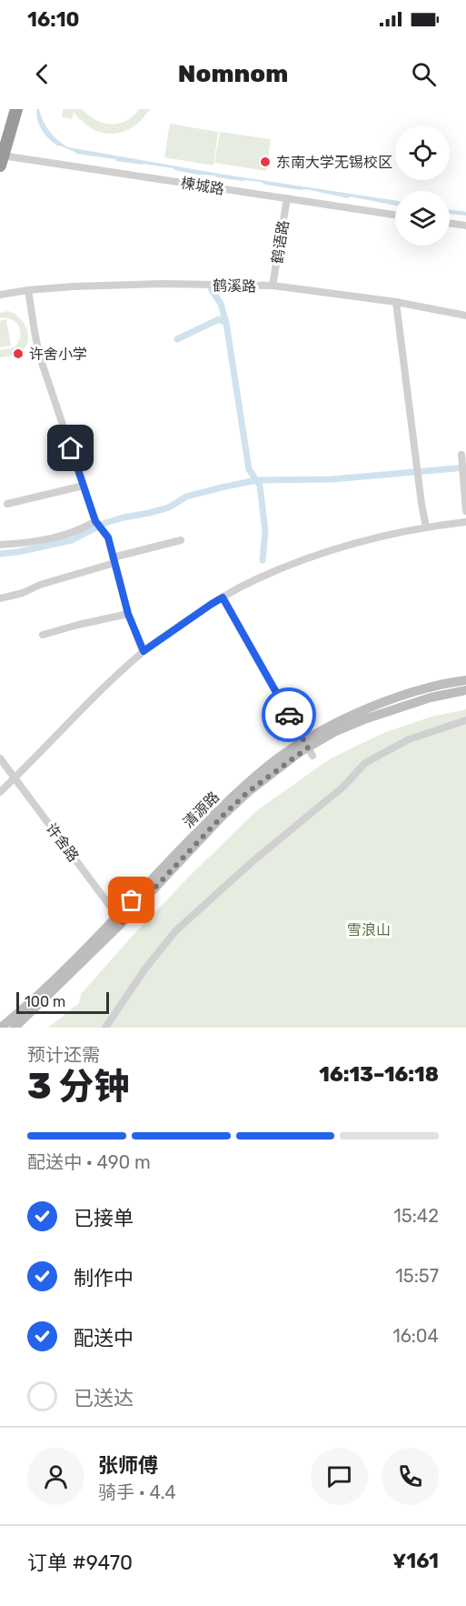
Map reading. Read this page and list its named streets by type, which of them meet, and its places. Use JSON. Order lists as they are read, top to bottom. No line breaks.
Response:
{"streets":{"street":["楝城路","鹤语路","鹤溪路","清源路","许舍路"]},"crossings":[["楝城路","鹤语路"],["鹤语路","鹤溪路"],["清源路","许舍路"]],"parks":["雪浪山"],"places":["东南大学无锡校区","许舍小学"],"scale_bar":"100 m","page":{"status":"16:10","header":"Nomnom","scale":"100 m","heading":["3 分钟","预计还需","16:13–16:18"],"panel":["张师傅","骑手 · 4.4","订单 #9470","¥161"],"bar":"配送中 · 490 m","list":[["已接单","15:42"],["制作中","15:57"],["配送中","16:04"],"已送达"]}}
